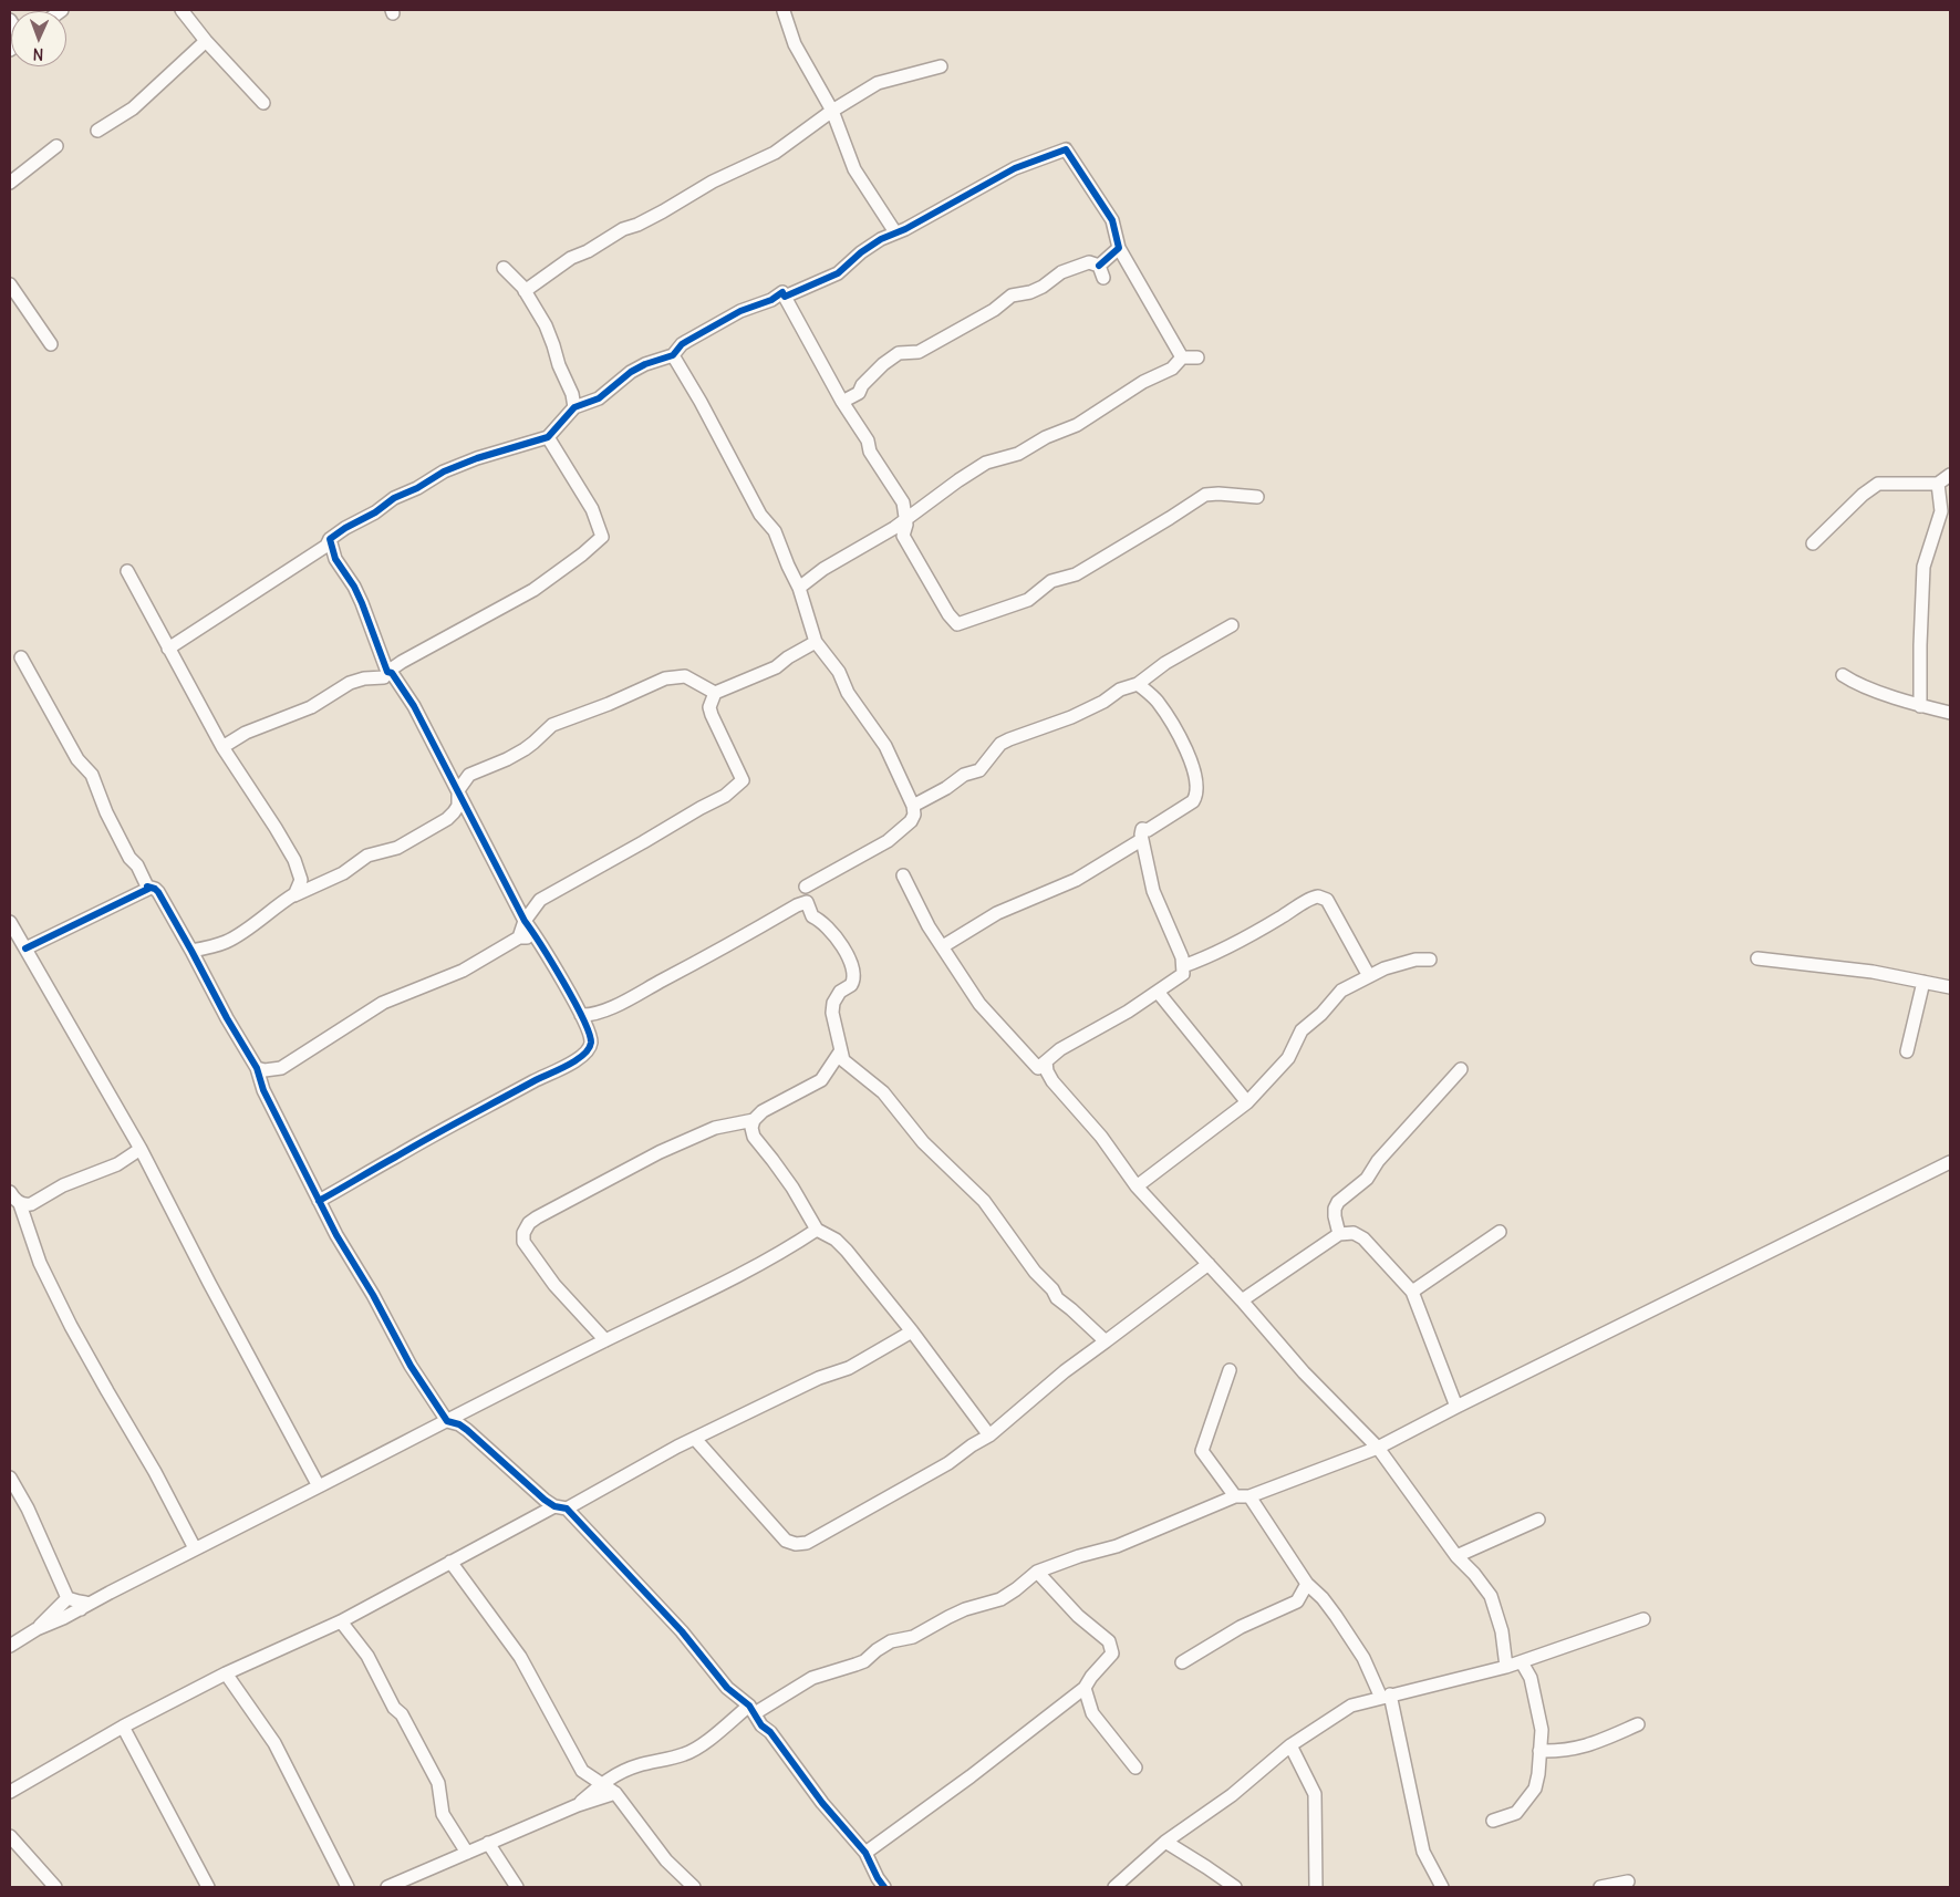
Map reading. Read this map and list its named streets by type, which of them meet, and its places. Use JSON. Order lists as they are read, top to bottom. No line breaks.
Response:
{"north":"bottom"}
